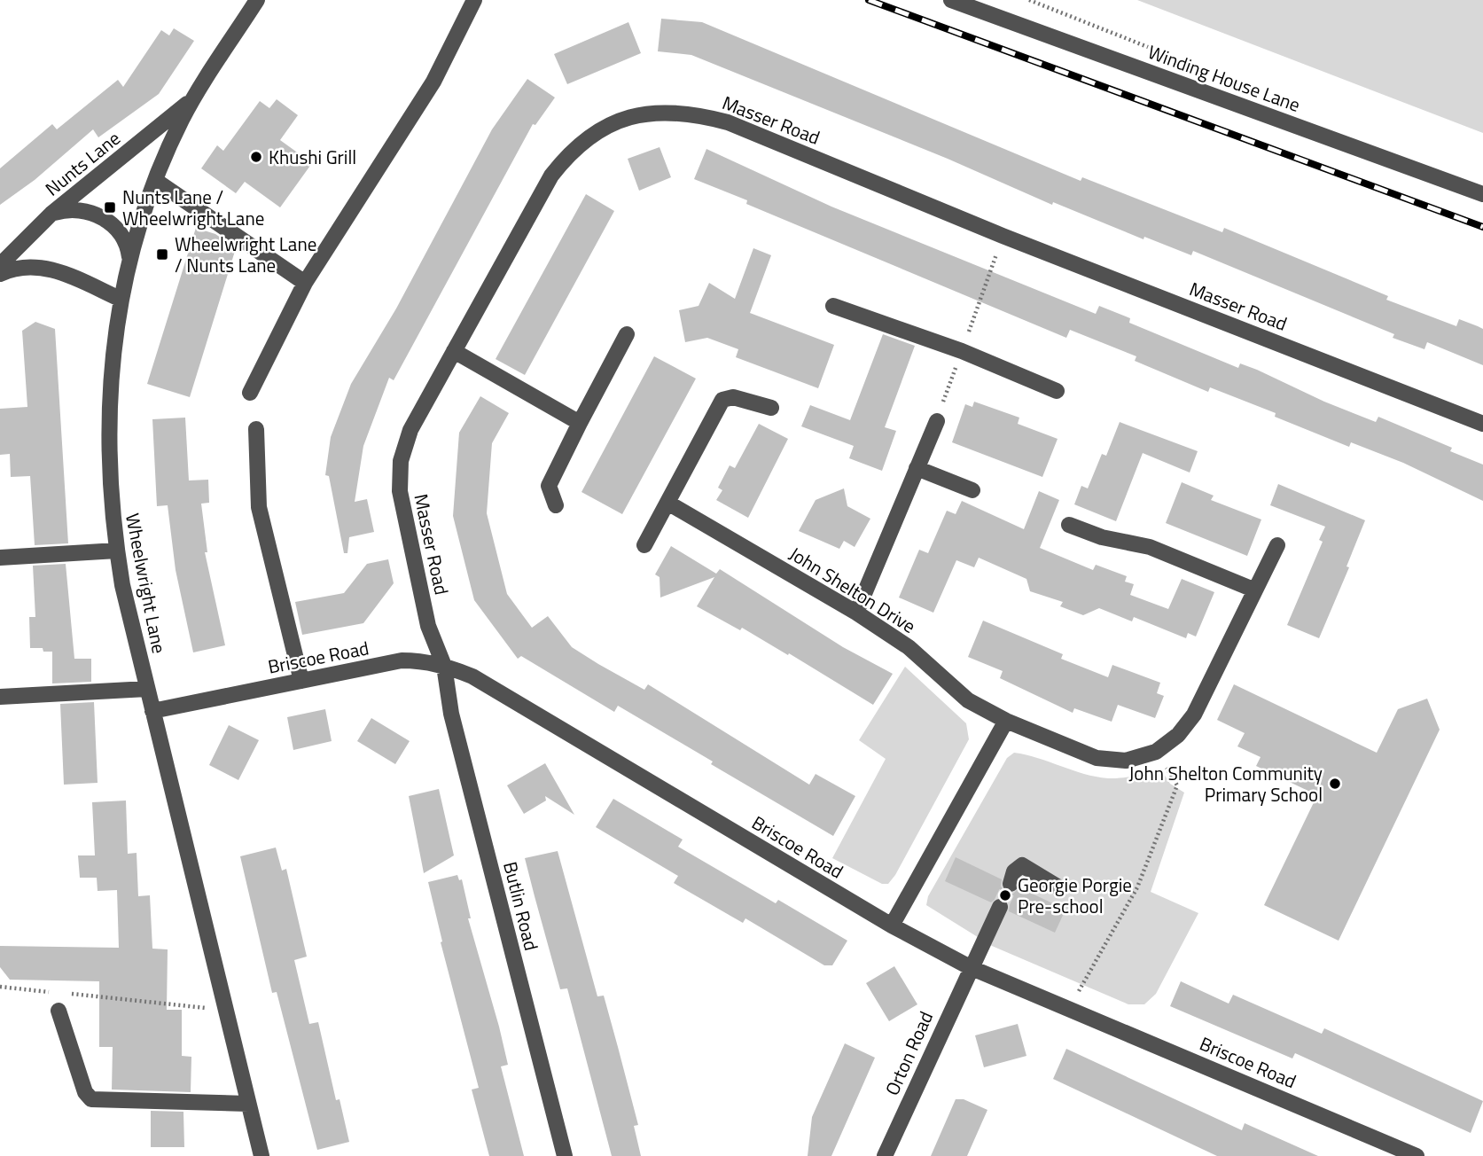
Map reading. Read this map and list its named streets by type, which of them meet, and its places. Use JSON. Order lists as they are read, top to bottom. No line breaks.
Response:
{"streets":{"street":["Winding House Lane","Masser Road","Nunts Lane","Wheelwright Lane","John Shelton Drive","Briscoe Road","Butlin Road","Orton Road"]},"crossings":[["Masser Road","Briscoe Road"],["Masser Road","Butlin Road"],["Nunts Lane","Wheelwright Lane"],["Wheelwright Lane","Briscoe Road"],["Briscoe Road","Butlin Road"],["Briscoe Road","Orton Road"]],"places":{"other":["Khushi Grill","John Shelton Community Primary School","Georgie Porgie Pre-school"],"transit":["Nunts Lane / Wheelwright Lane","Wheelwright Lane / Nunts Lane"]}}
